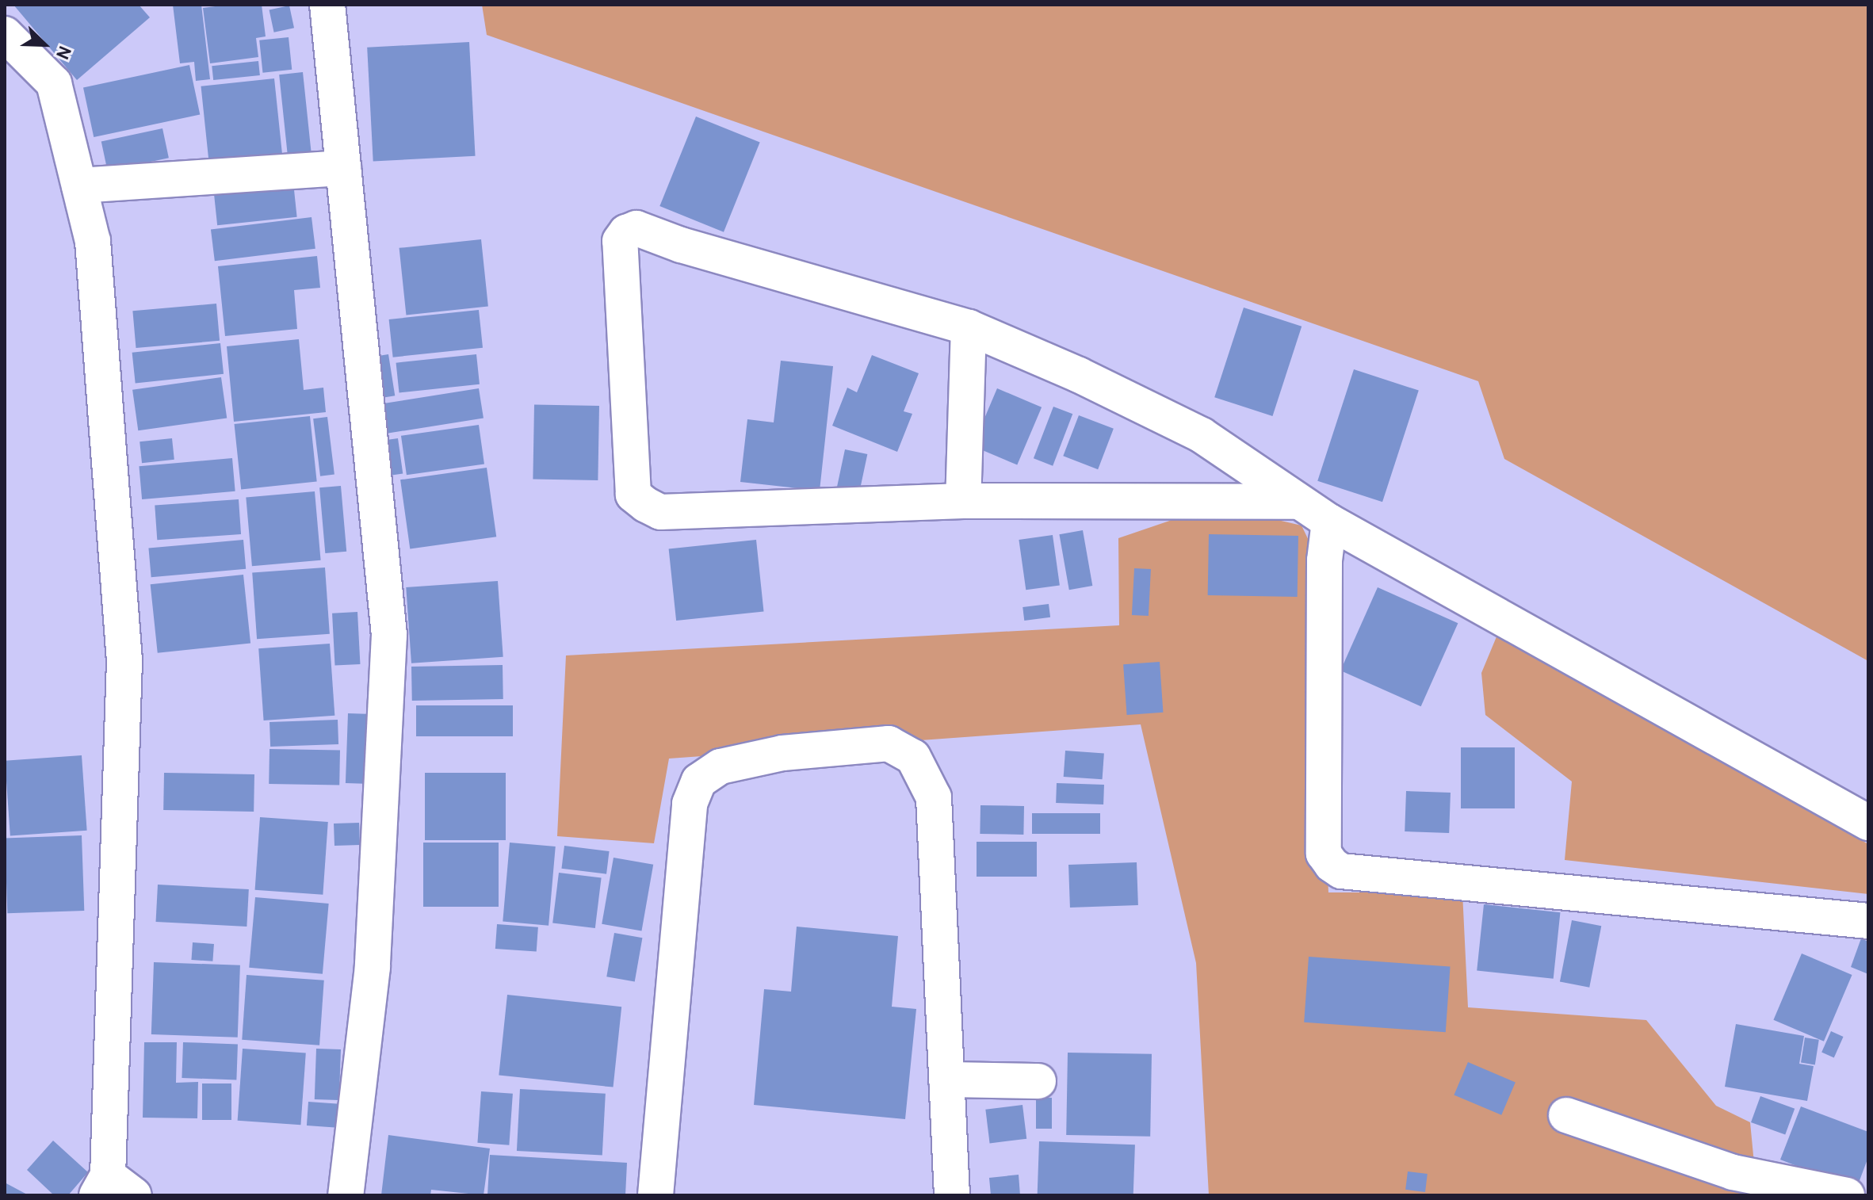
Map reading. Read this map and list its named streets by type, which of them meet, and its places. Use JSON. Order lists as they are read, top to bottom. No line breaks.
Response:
{"north":"bottom right"}
